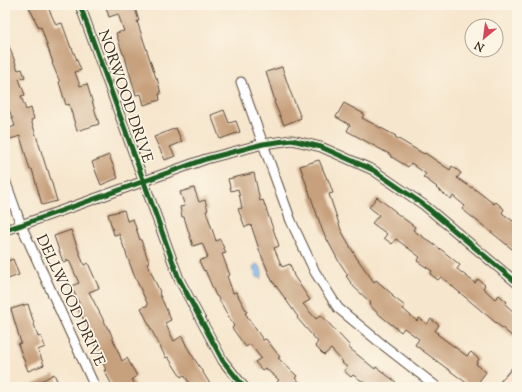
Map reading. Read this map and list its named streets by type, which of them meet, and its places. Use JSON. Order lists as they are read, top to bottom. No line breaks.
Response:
{"streets":{"street":["NORWOOD DRIVE","DELLWOOD DRIVE"]},"north":"bottom left"}
